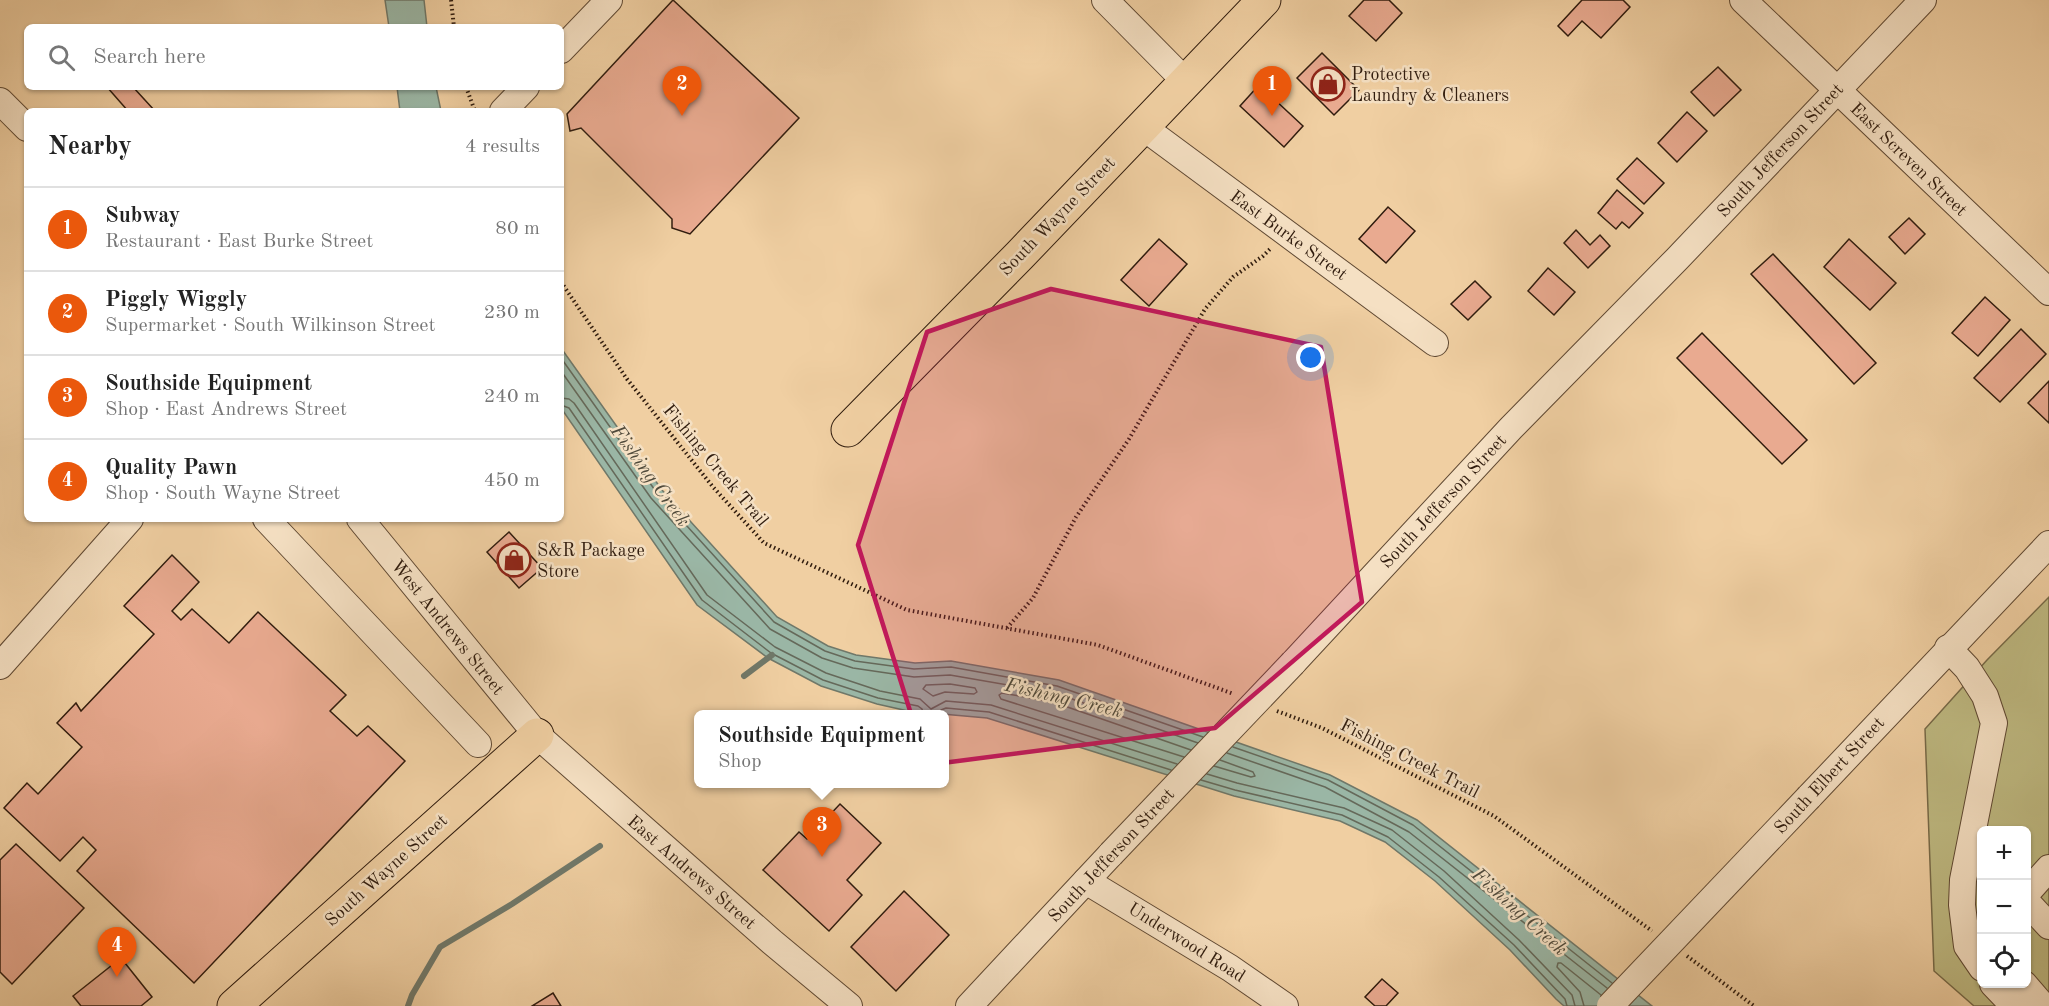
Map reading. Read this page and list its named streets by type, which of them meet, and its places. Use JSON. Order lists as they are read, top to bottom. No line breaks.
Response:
{"streets":{"main road":["South Wayne Street"],"street":["South Jefferson Street","East Screven Street","East Burke Street","West Andrews Street","South Elbert Street","East Andrews Street","Underwood Road"],"path":["Fishing Creek Trail"]},"crossings":[["South Jefferson Street","East Screven Street"],["South Jefferson Street","Underwood Road"],["South Wayne Street","East Burke Street"],["South Wayne Street","West Andrews Street"],["South Wayne Street","East Andrews Street"],["West Andrews Street","East Andrews Street"]],"water":["Fishing Creek"],"places":{"shop":["Protective Laundry & Cleaners","S&R Package Store"]},"page":{"search":"Search here","pins":["1","2","3","4"],"heading":["Nearby","4 results"],"list":[{"mark":"1","name":"Subway","note":"Restaurant · East Burke Street","value":"80 m"},{"mark":"2","name":"Piggly Wiggly","note":"Supermarket · South Wilkinson Street","value":"230 m"},{"mark":"3","name":"Southside Equipment","note":"Shop · East Andrews Street","value":"240 m"},{"mark":"4","name":"Quality Pawn","note":"Shop · South Wayne Street","value":"450 m"}],"popup":["Southside Equipment","Shop"],"map_buttons":["+","−"]}}
